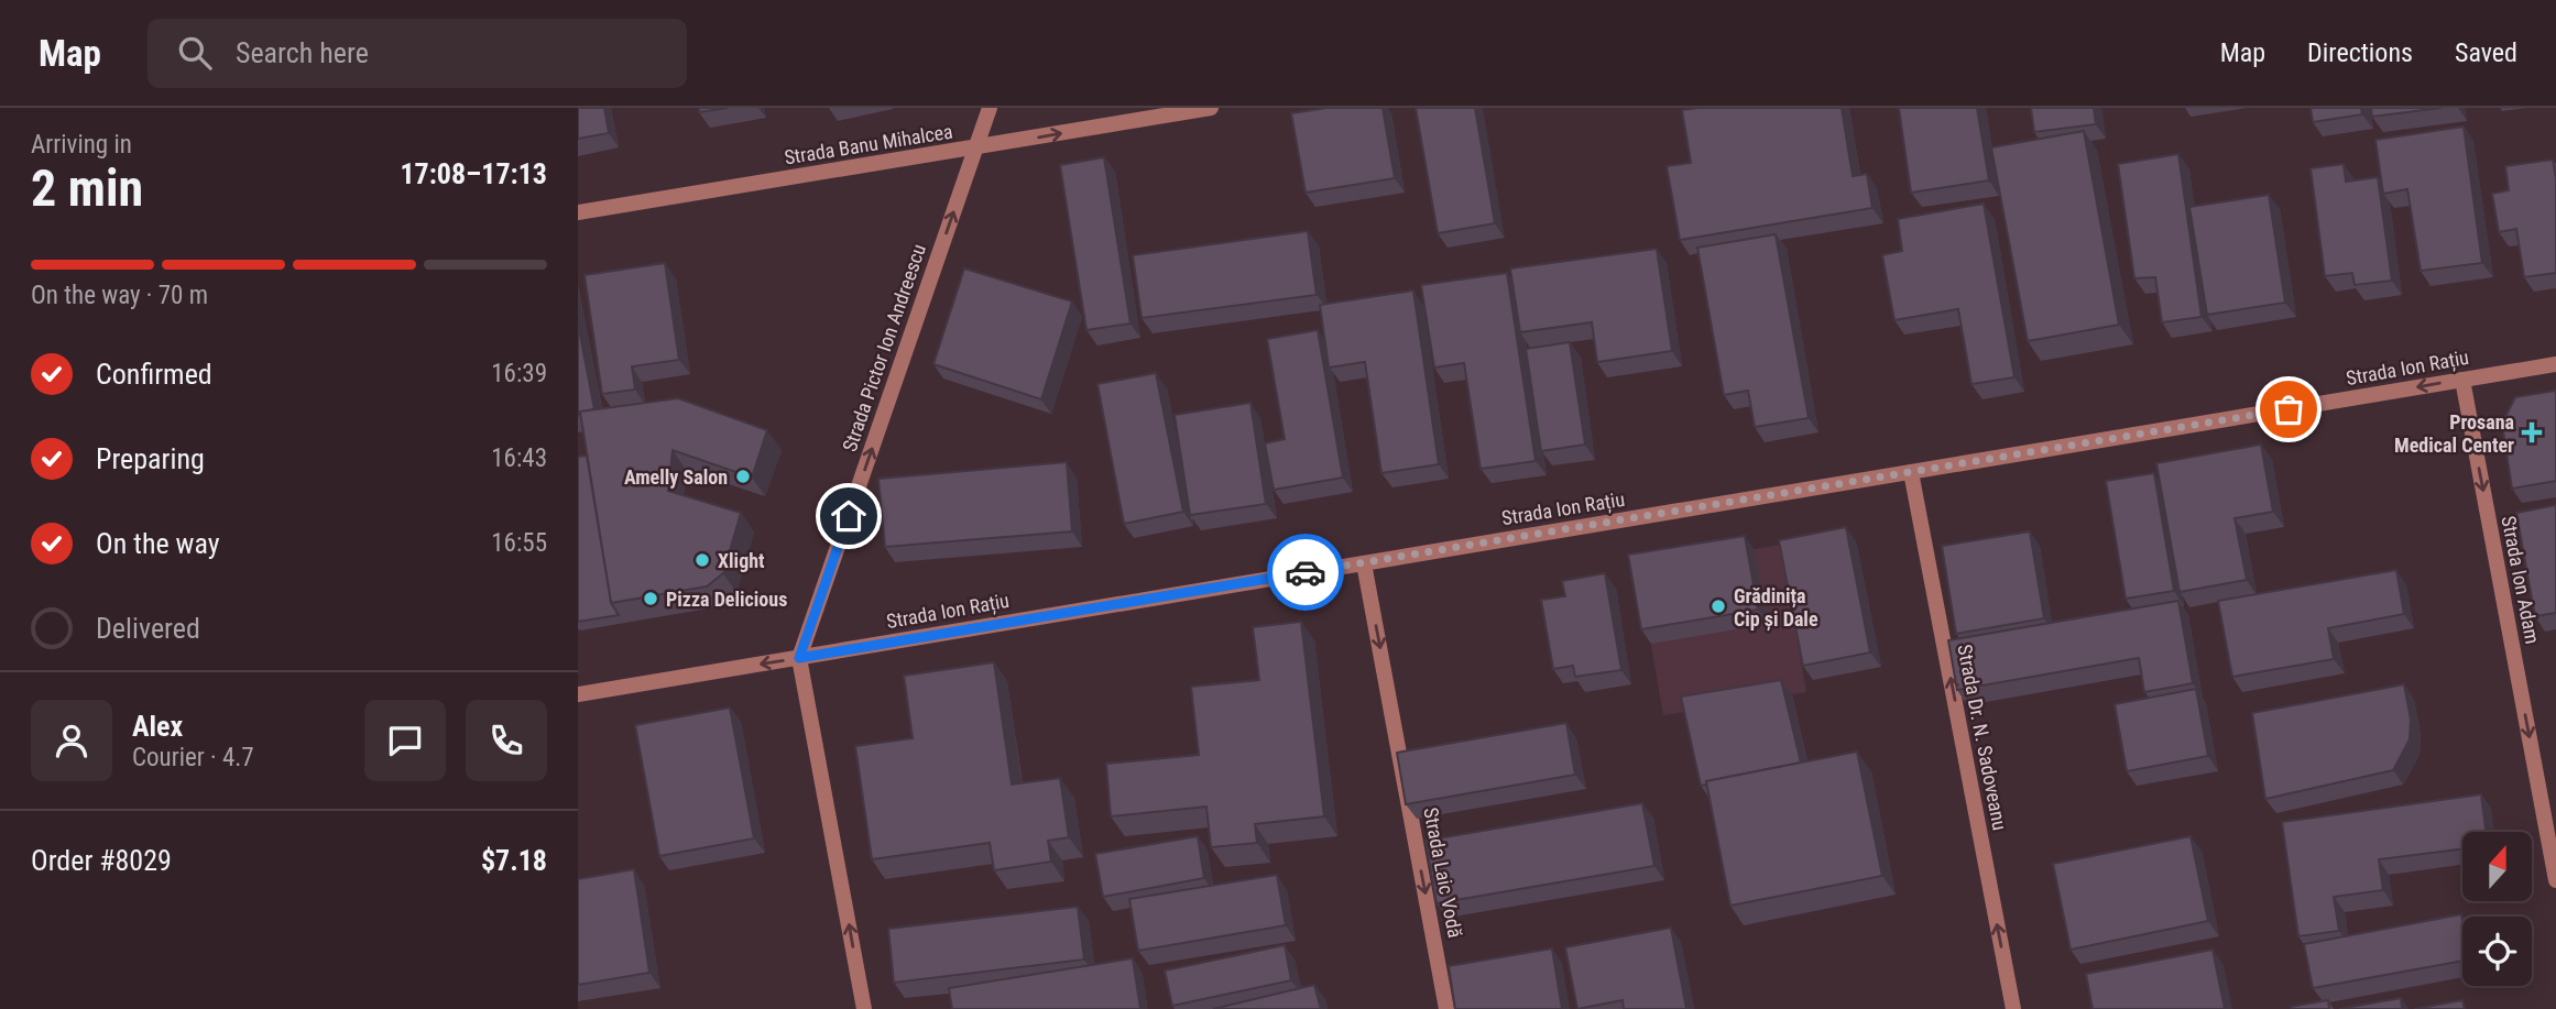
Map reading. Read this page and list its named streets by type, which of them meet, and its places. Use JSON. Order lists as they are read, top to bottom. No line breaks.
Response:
{"streets":{"street":["Strada Banu Mihalcea","Strada Pictor Ion Andreescu","Strada Ion Rațiu","Strada Ion Adam","Strada Dr. N. Sadoveanu","Strada Laic Vodă"]},"crossings":[["Strada Banu Mihalcea","Strada Pictor Ion Andreescu"],["Strada Pictor Ion Andreescu","Strada Ion Rațiu"],["Strada Ion Rațiu","Strada Ion Adam"],["Strada Ion Rațiu","Strada Dr. N. Sadoveanu"],["Strada Ion Rațiu","Strada Laic Vodă"]],"one_way":["Strada Banu Mihalcea","Strada Pictor Ion Andreescu","Strada Ion Rațiu","Strada Ion Adam","Strada Dr. N. Sadoveanu","Strada Laic Vodă"],"places":{"health":["Prosana Medical Center"],"other":["Amelly Salon","Xlight","Pizza Delicious","Grădinița Cip și Dale"]},"north":"top","page":{"header":"Map","search":"Search here","nav":["Map","Directions","Saved"],"heading":["2 min","Arriving in","17:08–17:13"],"panel":["Alex","Courier · 4.7","Order #8029","$7.18"],"bar":"On the way · 70 m","list":[["Confirmed","16:39"],["Preparing","16:43"],["On the way","16:55"],"Delivered"]}}
